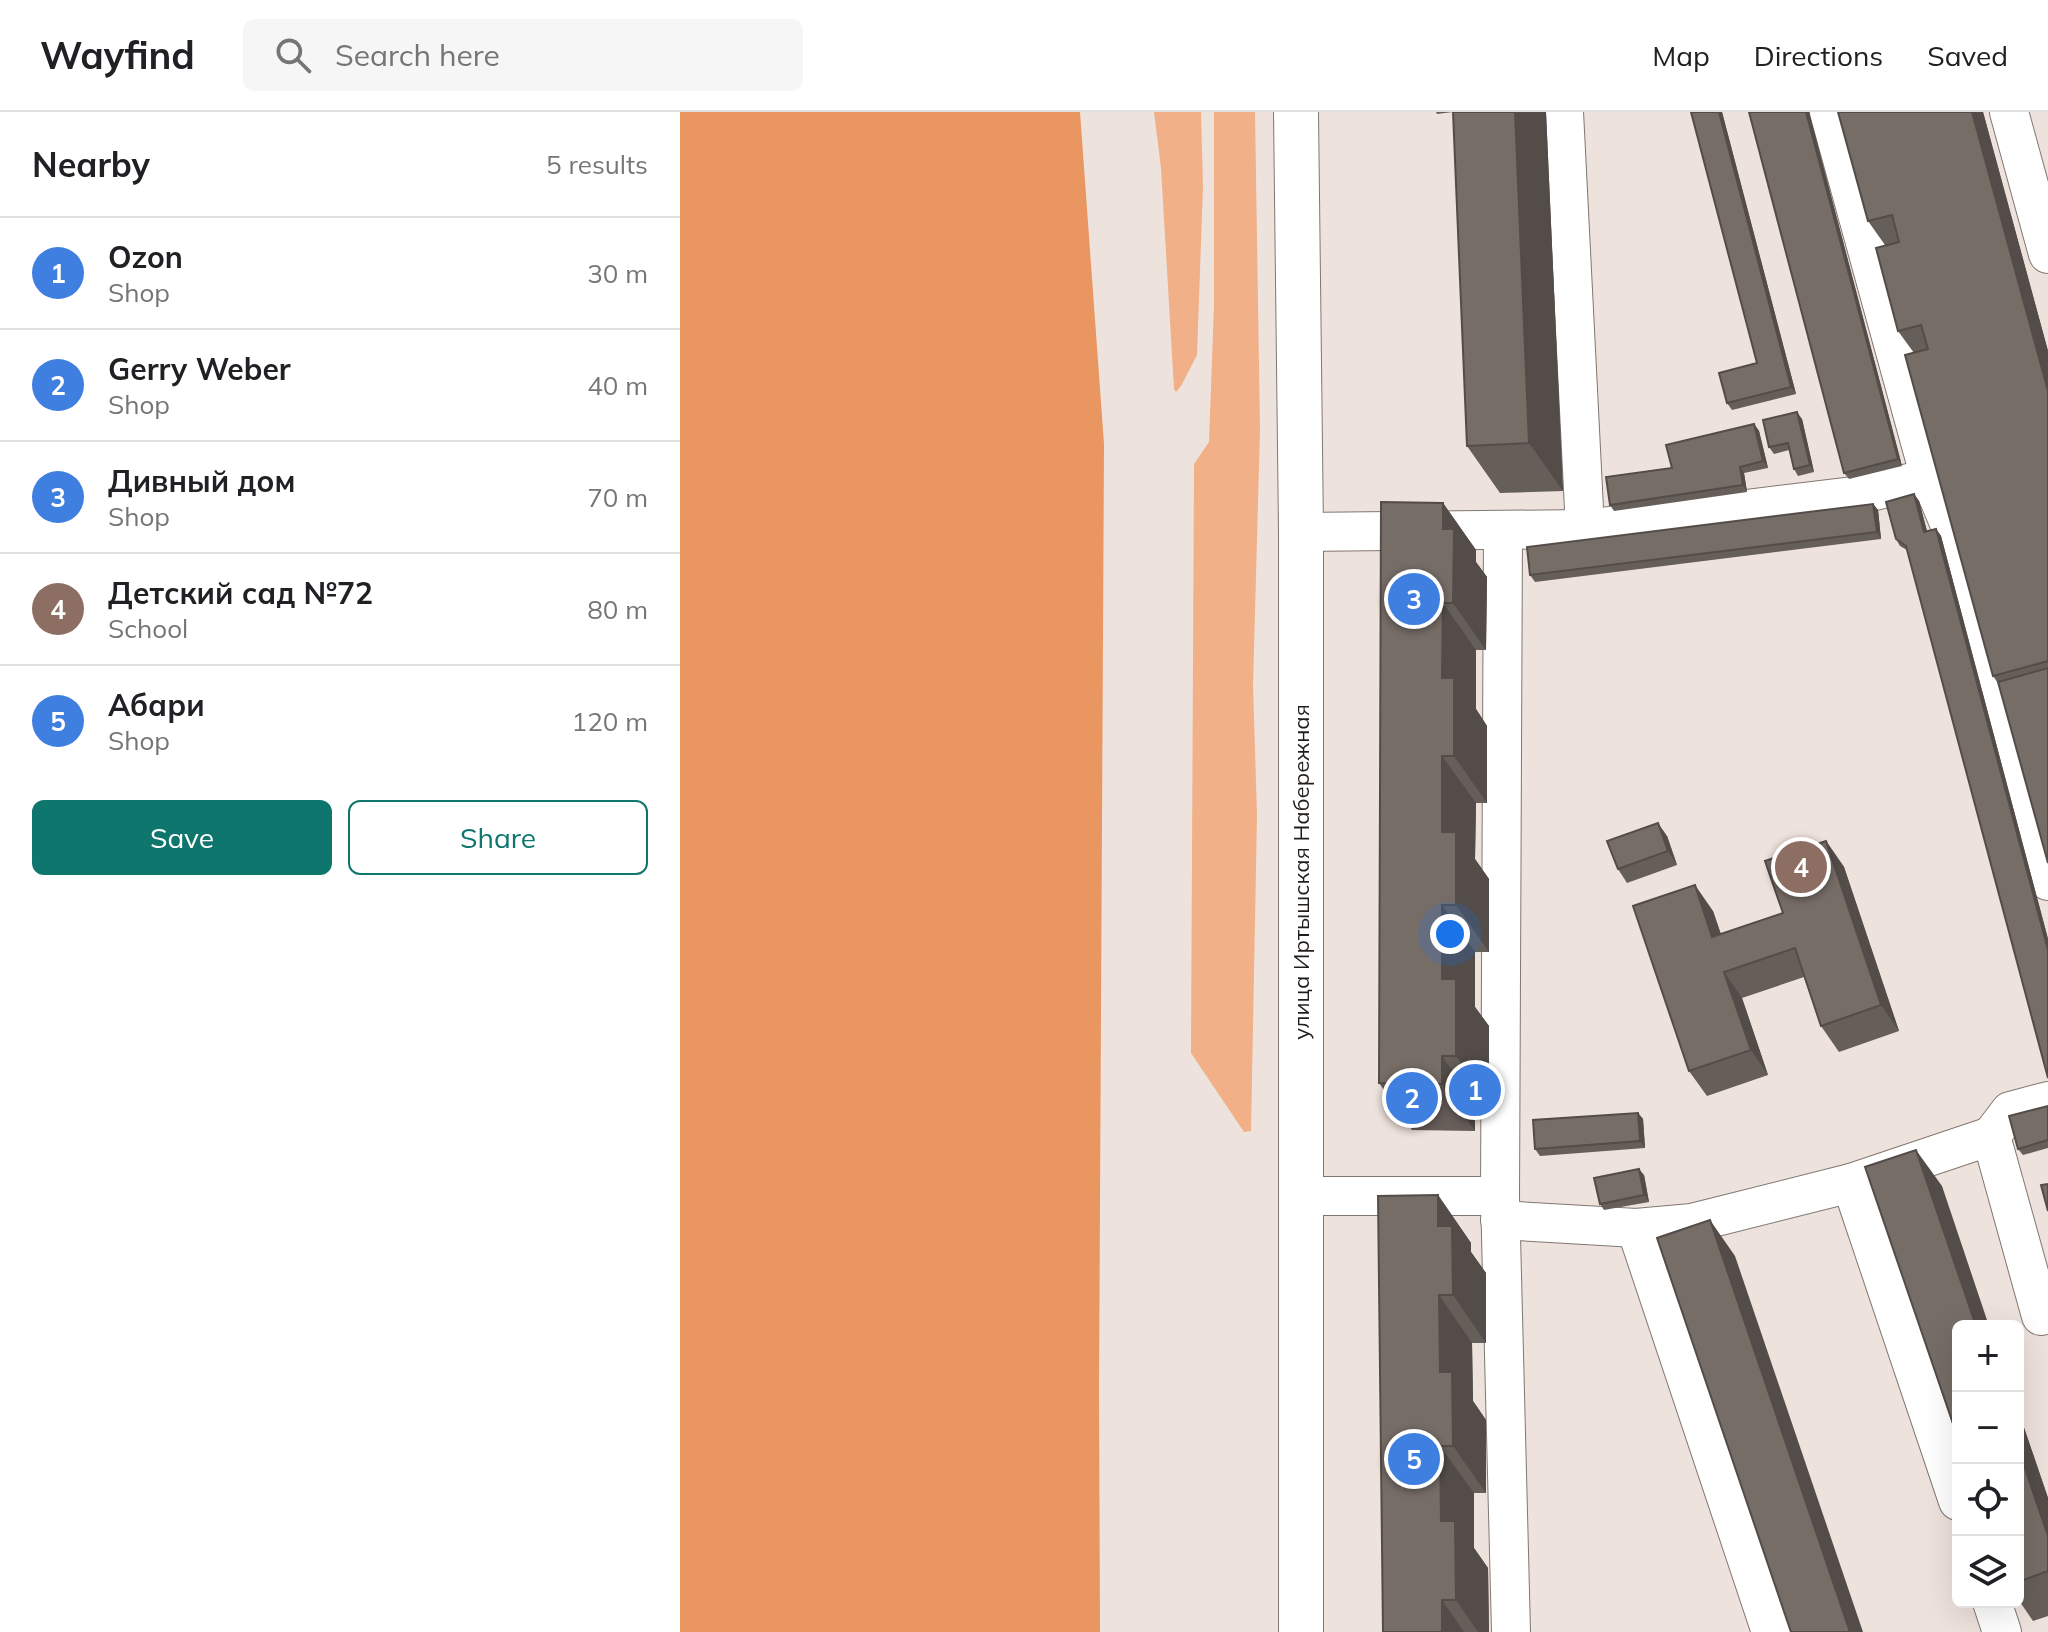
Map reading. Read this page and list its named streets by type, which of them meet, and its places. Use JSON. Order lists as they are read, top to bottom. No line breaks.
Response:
{"streets":{"main road":["улица Иртышская Набережная"]},"page":{"header":"Wayfind","search":"Search here","nav":["Map","Directions","Saved"],"heading":["Nearby","5 results"],"list":[{"mark":"1","name":"Ozon","note":"Shop","value":"30 m"},{"mark":"2","name":"Gerry Weber","note":"Shop","value":"40 m"},{"mark":"3","name":"Дивный дом","note":"Shop","value":"70 m"},{"mark":"4","name":"Детский сад №72","note":"School","value":"80 m"},{"mark":"5","name":"Абари","note":"Shop","value":"120 m"}],"pins":["3","4","1","2","5"],"buttons":["Save","Share"],"map_buttons":["+","−"]}}
